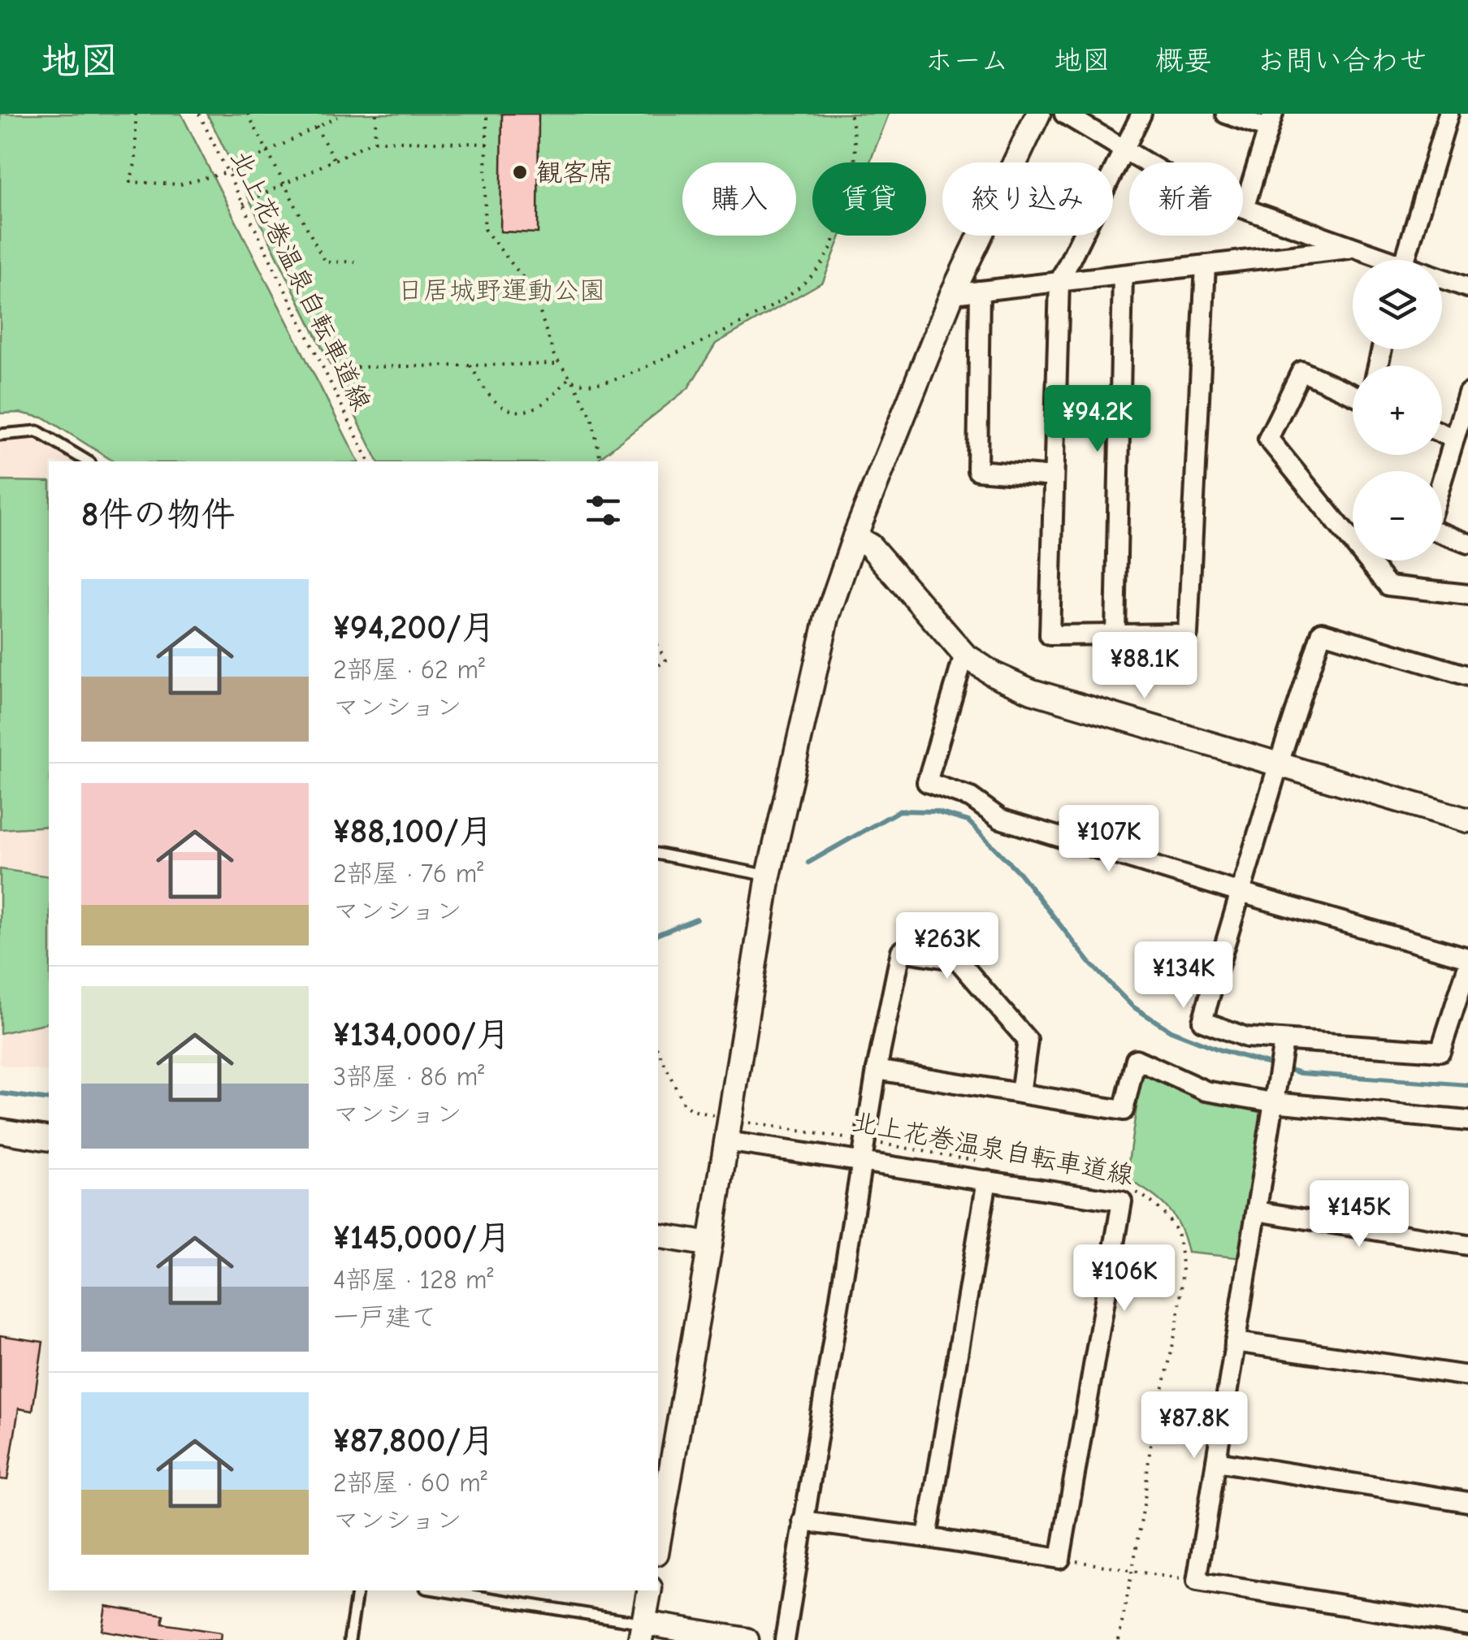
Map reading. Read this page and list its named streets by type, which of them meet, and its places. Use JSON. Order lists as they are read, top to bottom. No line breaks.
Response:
{"streets":{"path":["北上花巻温泉自転車道線"]},"parks":["日居城野運動公園"],"places":["観客席"],"page":{"header":"地図","nav":["ホーム","地図","概要","お問い合わせ"],"chip":["購入","賃貸","絞り込み","新着"],"map_buttons":["+","−"],"price":["¥94.2K","¥88.1K","¥107K","¥263K","¥134K","¥145K","¥106K","¥87.8K"],"heading":"8件の物件","list":[{"name":"¥94,200/月","note":"2部屋 · 62 m² · マンション"},{"name":"¥88,100/月","note":"2部屋 · 76 m² · マンション"},{"name":"¥134,000/月","note":"3部屋 · 86 m² · マンション"},{"name":"¥145,000/月","note":"4部屋 · 128 m² · 一戸建て"},{"name":"¥87,800/月","note":"2部屋 · 60 m² · マンション"}]}}
